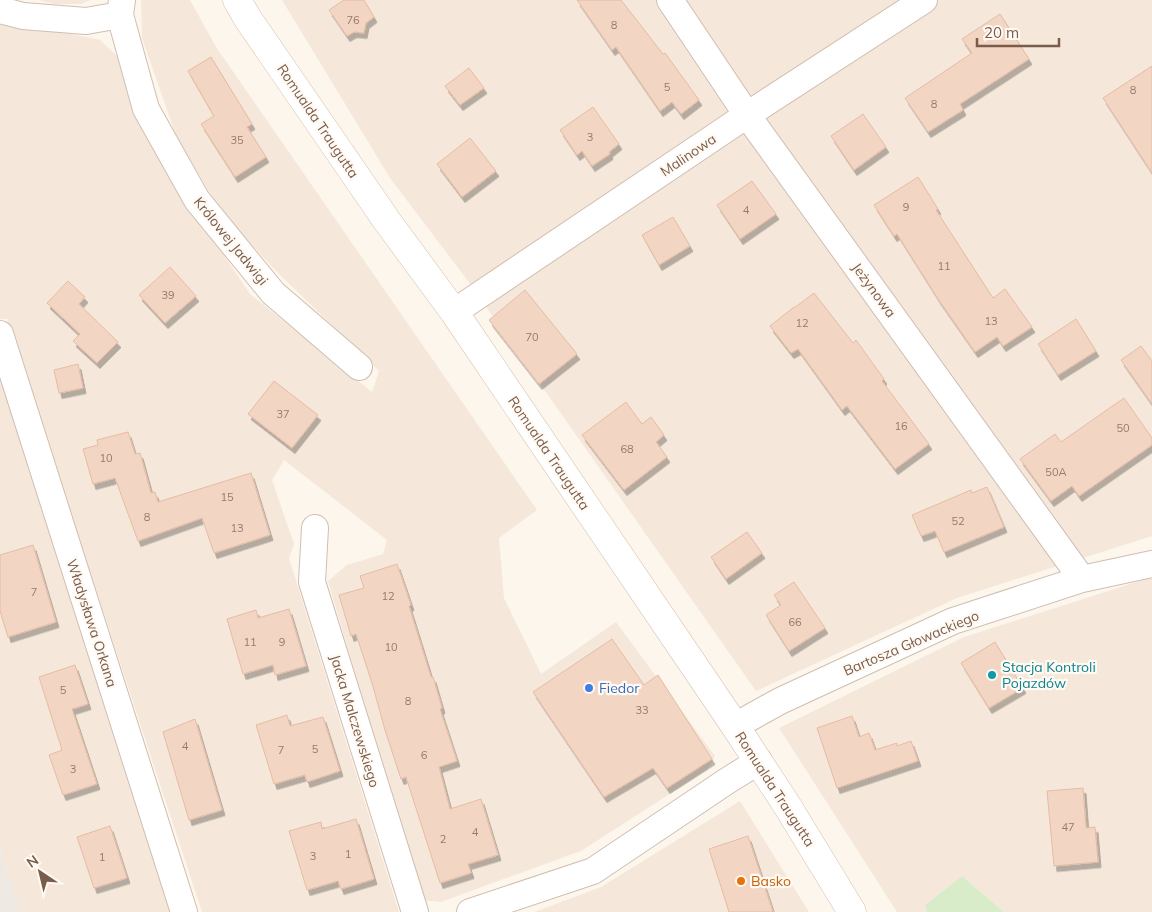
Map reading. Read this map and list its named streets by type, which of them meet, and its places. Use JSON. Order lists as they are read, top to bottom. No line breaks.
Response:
{"streets":{"street":["Romualda Traugutta","Malinowa","Królowej Jadwigi","Jeżynowa","Władysława Orkana","Bartosza Głowackiego","Jacka Malczewskiego"]},"crossings":[["Romualda Traugutta","Malinowa"],["Romualda Traugutta","Bartosza Głowackiego"],["Malinowa","Jeżynowa"],["Jeżynowa","Bartosza Głowackiego"]],"places":["Stacja Kontroli Pojazdów","Fiedor","Basko"],"house_numbers":["76","8","5","8","8","3","35","9","4","11","39","13","12","70","37","16","50","68","10","50A","15","8","52","13","7","12","66","11","9","10","5","8","33","4","5","7","6","3","47","4","2","1","3","1"],"scale_bar":"20 m","north":"top left"}
